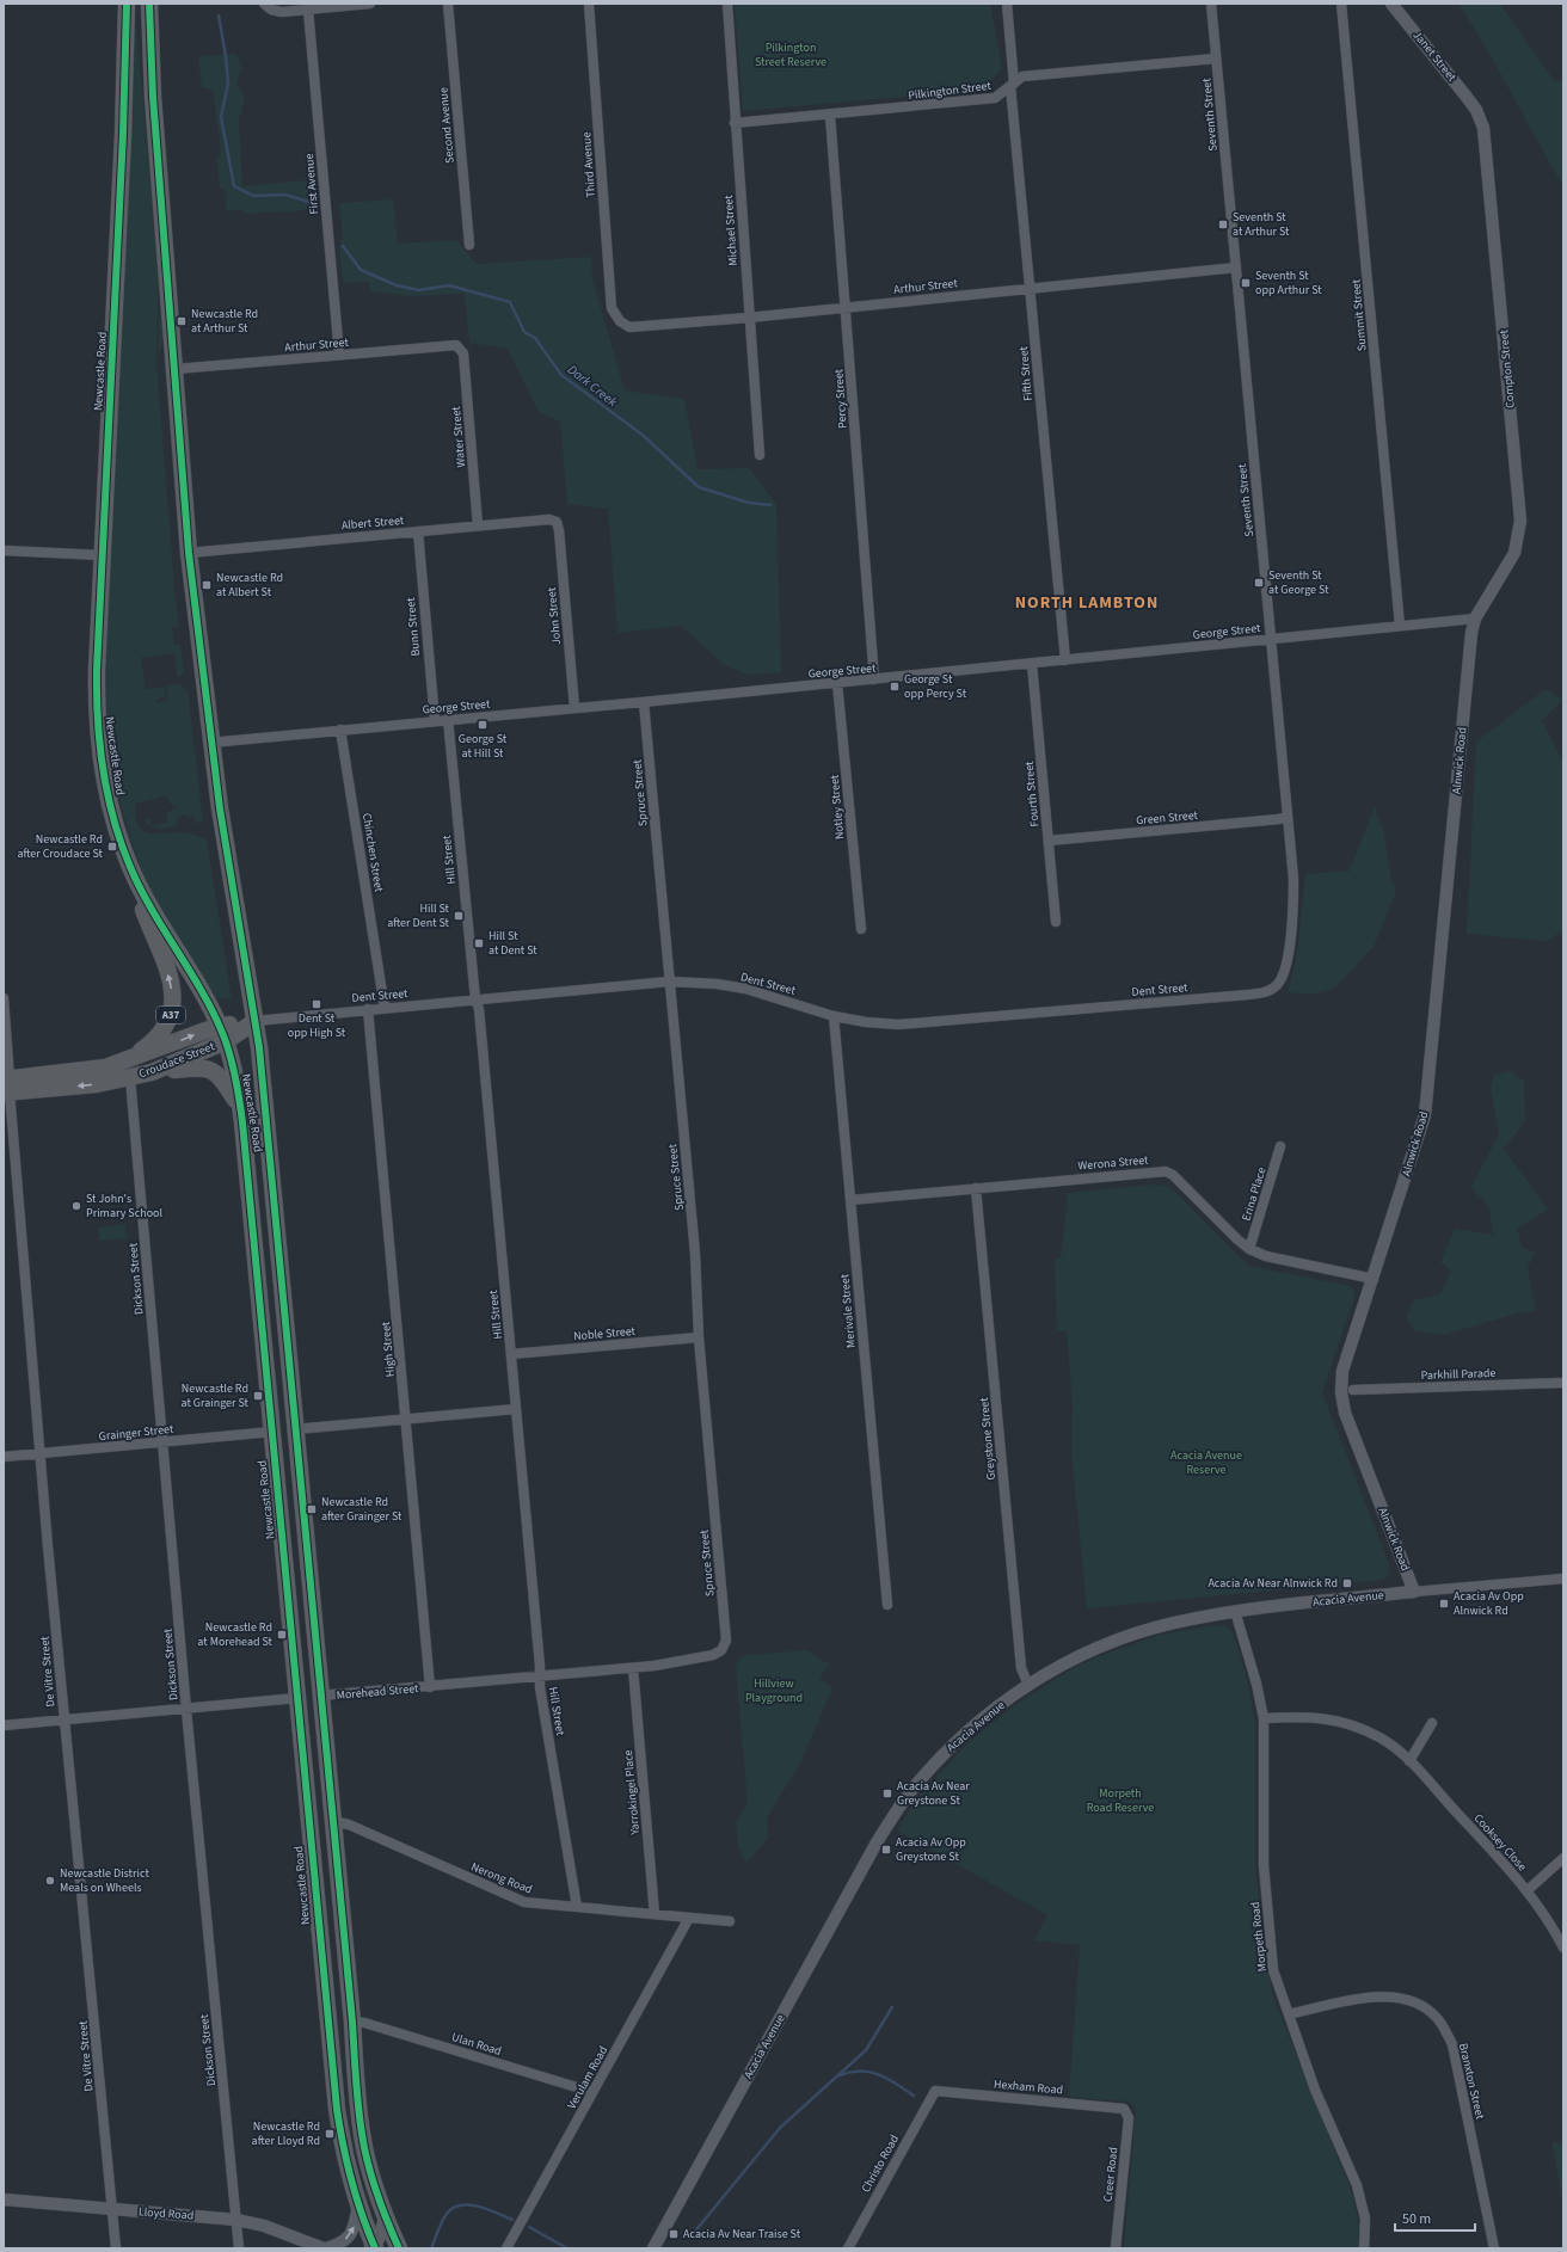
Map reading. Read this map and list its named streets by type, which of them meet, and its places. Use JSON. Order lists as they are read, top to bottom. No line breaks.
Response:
{"streets":{"highway":["Newcastle Road","A37","Croudace Street","Morehead Street"],"street":["Janet Street","Pilkington Street","Seventh Street","Second Avenue","Third Avenue","First Avenue","Michael Street","Arthur Street","Summit Street","Compton Street","Fifth Street","Percy Street","Water Street","Albert Street","John Street","Bunn Street","George Street","Alnwick Road","Spruce Street","Fourth Street","Notley Street","Green Street","Chinchen Street","Hill Street","Dent Street","Werona Street","Erina Place","Dickson Street","Merivale Street","Noble Street","High Street","Parkhill Parade","Grainger Street","Greystone Street","Acacia Avenue","De Vitre Street","Yarrokingel Place","Cooksey Close","Nerong Road","Morpeth Road","Ulan Road","Verulam Road","Branxton Street","Hexham Road","Christo Road","Creer Road","Lloyd Road"]},"crossings":[["Janet Street","Compton Street"],["Pilkington Street","Seventh Street"],["Pilkington Street","Michael Street"],["Pilkington Street","Fifth Street"],["Pilkington Street","Percy Street"],["Seventh Street","Arthur Street"],["Seventh Street","George Street"],["Seventh Street","Green Street"],["Seventh Street","Dent Street"],["Third Avenue","Arthur Street"],["First Avenue","Arthur Street"],["Michael Street","Arthur Street"],["Arthur Street","Newcastle Road"],["Arthur Street","Fifth Street"],["Arthur Street","Percy Street"],["Arthur Street","Water Street"],["Summit Street","George Street"],["Compton Street","George Street"],["Compton Street","Alnwick Road"],["Newcastle Road","Albert Street"],["Newcastle Road","George Street"],["Newcastle Road","Dent Street"],["Newcastle Road","A37"],["Newcastle Road","Croudace Street"],["Newcastle Road","Grainger Street"],["Newcastle Road","Morehead Street"],["Newcastle Road","Nerong Road"],["Newcastle Road","Ulan Road"],["Newcastle Road","Lloyd Road"],["Fifth Street","George Street"],["Percy Street","George Street"],["Water Street","Albert Street"],["Albert Street","John Street"],["Albert Street","Bunn Street"],["John Street","George Street"],["Bunn Street","George Street"],["George Street","Alnwick Road"],["George Street","Spruce Street"],["George Street","Fourth Street"],["George Street","Notley Street"],["George Street","Chinchen Street"],["George Street","Hill Street"],["Alnwick Road","Werona Street"],["Alnwick Road","Acacia Avenue"],["Spruce Street","Dent Street"],["Spruce Street","Noble Street"],["Spruce Street","Morehead Street"],["Fourth Street","Green Street"],["Chinchen Street","Dent Street"],["Hill Street","Dent Street"],["Hill Street","Noble Street"],["Hill Street","Morehead Street"],["Hill Street","Nerong Road"],["Dent Street","Croudace Street"],["Dent Street","Merivale Street"],["Dent Street","High Street"],["A37","Croudace Street"],["Croudace Street","Dickson Street"],["Croudace Street","De Vitre Street"],["Werona Street","Erina Place"],["Werona Street","Merivale Street"],["Werona Street","Greystone Street"],["Dickson Street","Grainger Street"],["Dickson Street","Morehead Street"],["Dickson Street","Lloyd Road"],["High Street","Morehead Street"],["Grainger Street","De Vitre Street"],["Greystone Street","Acacia Avenue"],["Acacia Avenue","Morpeth Road"],["De Vitre Street","Morehead Street"],["De Vitre Street","Lloyd Road"],["Morehead Street","Yarrokingel Place"],["Yarrokingel Place","Nerong Road"],["Cooksey Close","Morpeth Road"],["Nerong Road","Verulam Road"],["Morpeth Road","Branxton Street"],["Ulan Road","Verulam Road"],["Hexham Road","Christo Road"],["Hexham Road","Creer Road"]],"districts":["NORTH LAMBTON"],"water":["Dark Creek"],"parks":["Pilkington Street Reserve","Acacia Avenue Reserve","Hillview Playground","Morpeth Road Reserve"],"places":{"transit":["Seventh St at Arthur St","Seventh St opp Arthur St","Newcastle Rd at Arthur St","Seventh St at George St","Newcastle Rd at Albert St","George St opp Percy St","George St at Hill St","Newcastle Rd after Croudace St","Hill St after Dent St","Hill St at Dent St","Dent St opp High St","Newcastle Rd at Grainger St","Newcastle Rd after Grainger St","Acacia Av Near Alnwick Rd","Acacia Av Opp Alnwick Rd","Newcastle Rd at Morehead St","Acacia Av Near Greystone St","Acacia Av Opp Greystone St","Newcastle Rd after Lloyd Rd","Acacia Av Near Traise St"],"other":["St John's Primary School","Newcastle District Meals on Wheels"]},"scale_bar":"50 m"}
